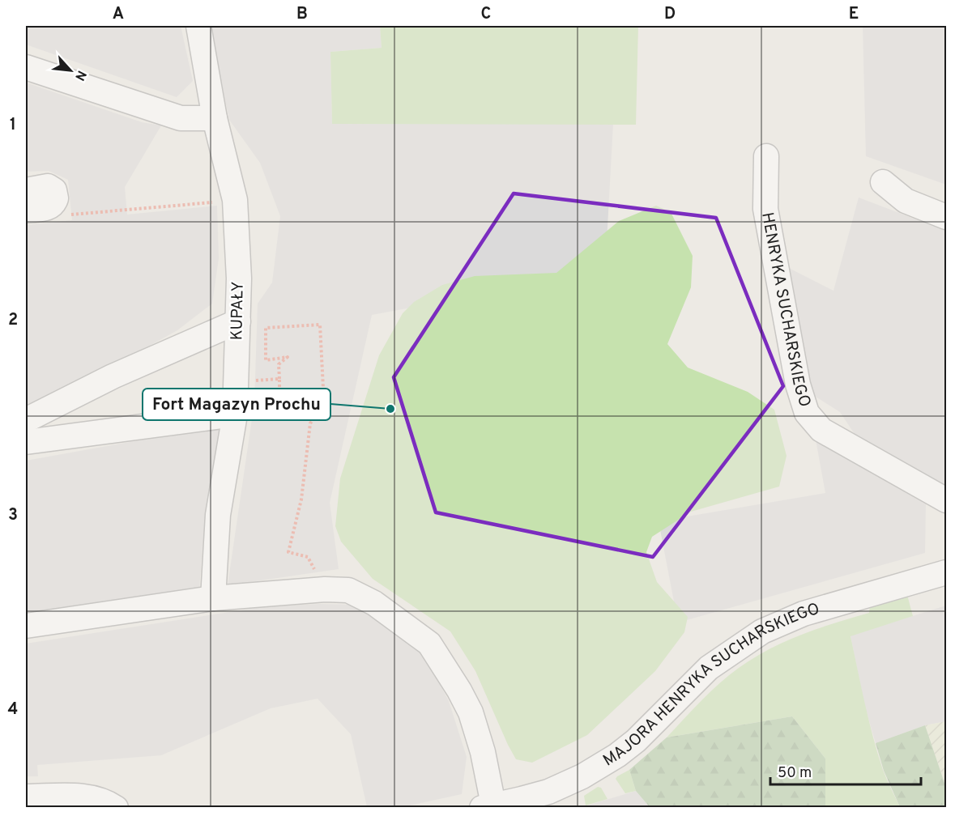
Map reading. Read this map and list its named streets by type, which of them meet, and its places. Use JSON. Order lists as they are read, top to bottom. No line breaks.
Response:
{"streets":{"street":["HENRYKA SUCHARSKIEGO","KUPAŁY","MAJORA HENRYKA SUCHARSKIEGO"]},"places":["Fort Magazyn Prochu"],"scale_bar":"50 m","north":"bottom right","grid":{"columns":["A","B","C","D","E"],"rows":["1","2","3","4"]}}
